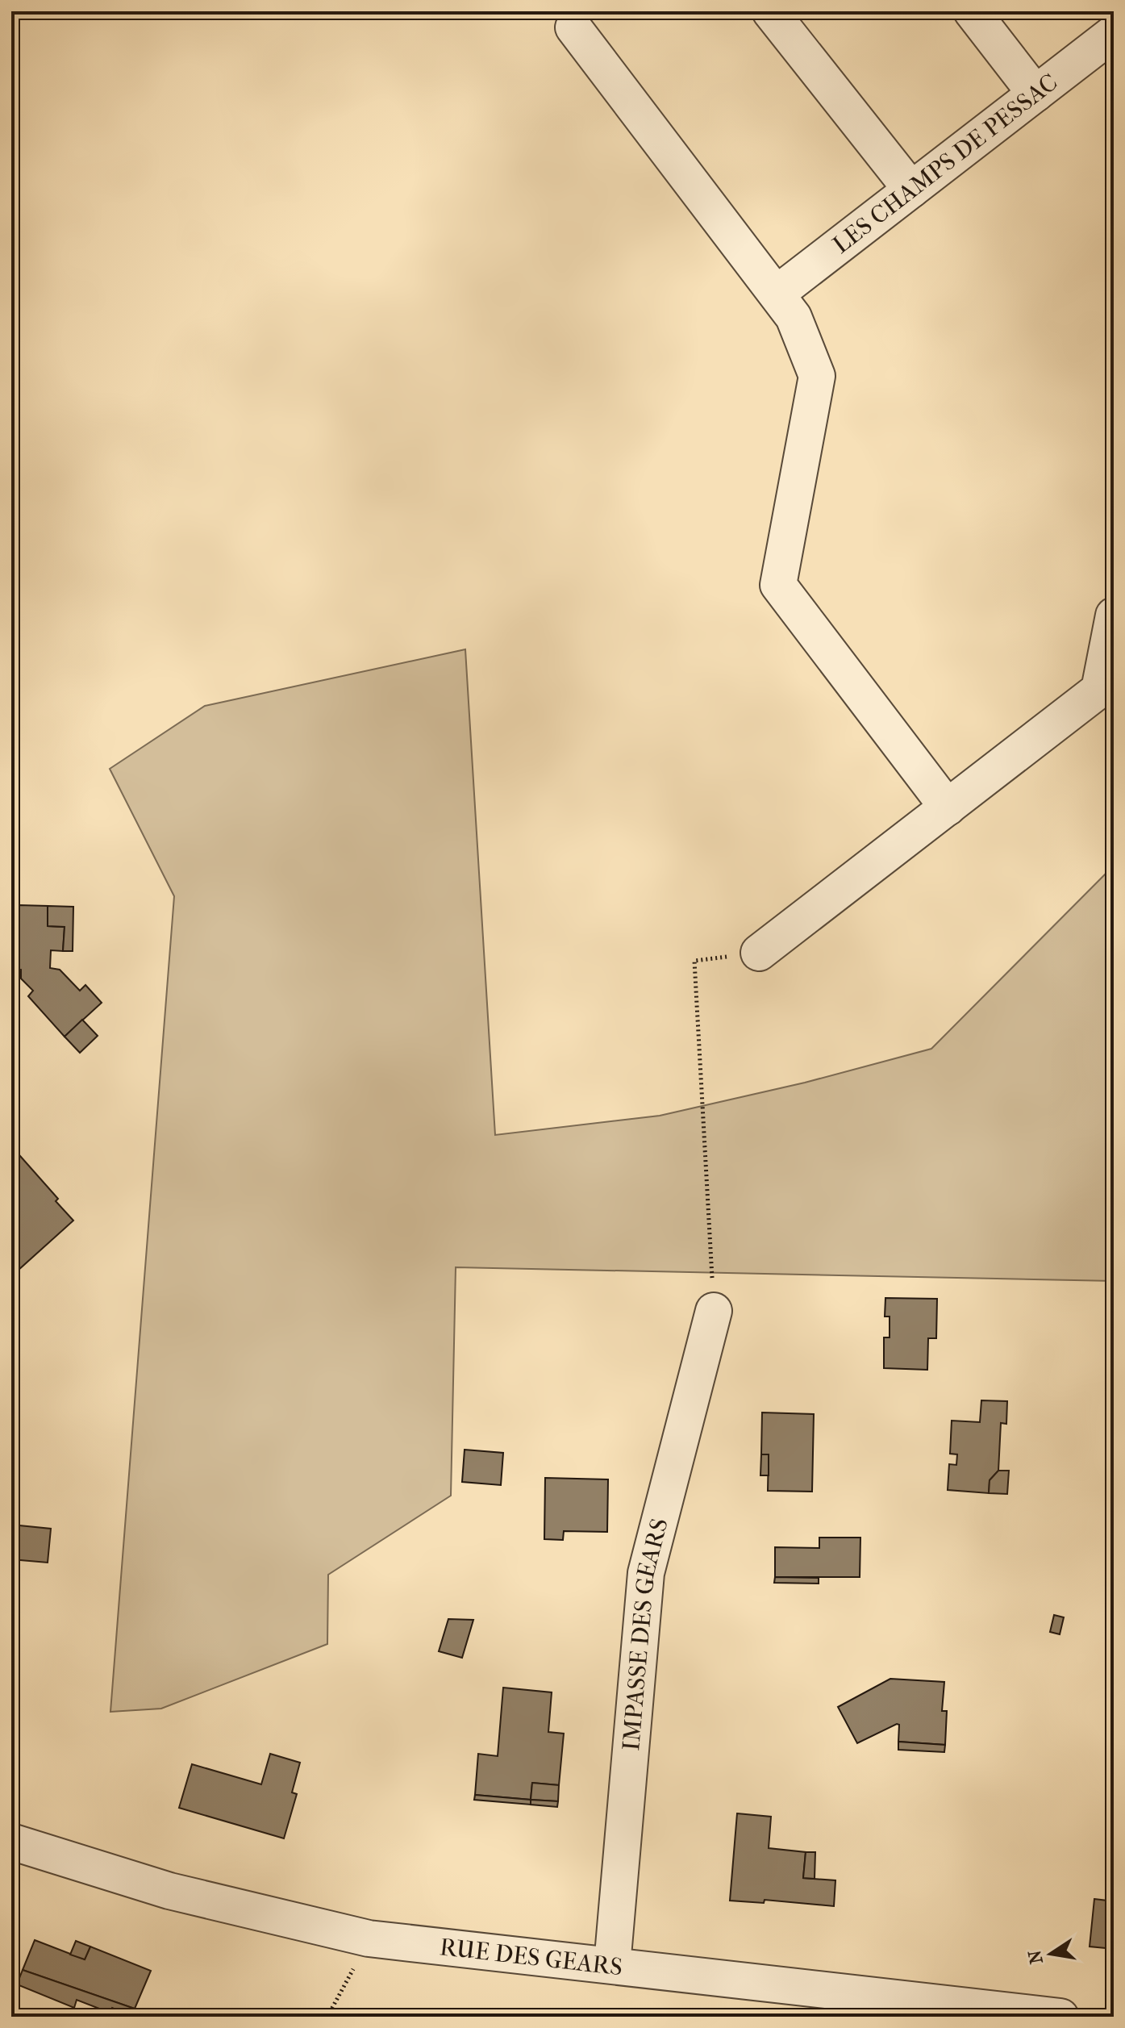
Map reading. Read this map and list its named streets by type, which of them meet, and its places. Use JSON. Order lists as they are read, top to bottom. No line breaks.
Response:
{"streets":{"street":["LES CHAMPS DE PESSAC","IMPASSE DES GEARS","RUE DES GEARS"]},"crossings":[["IMPASSE DES GEARS","RUE DES GEARS"]],"north":"left"}
